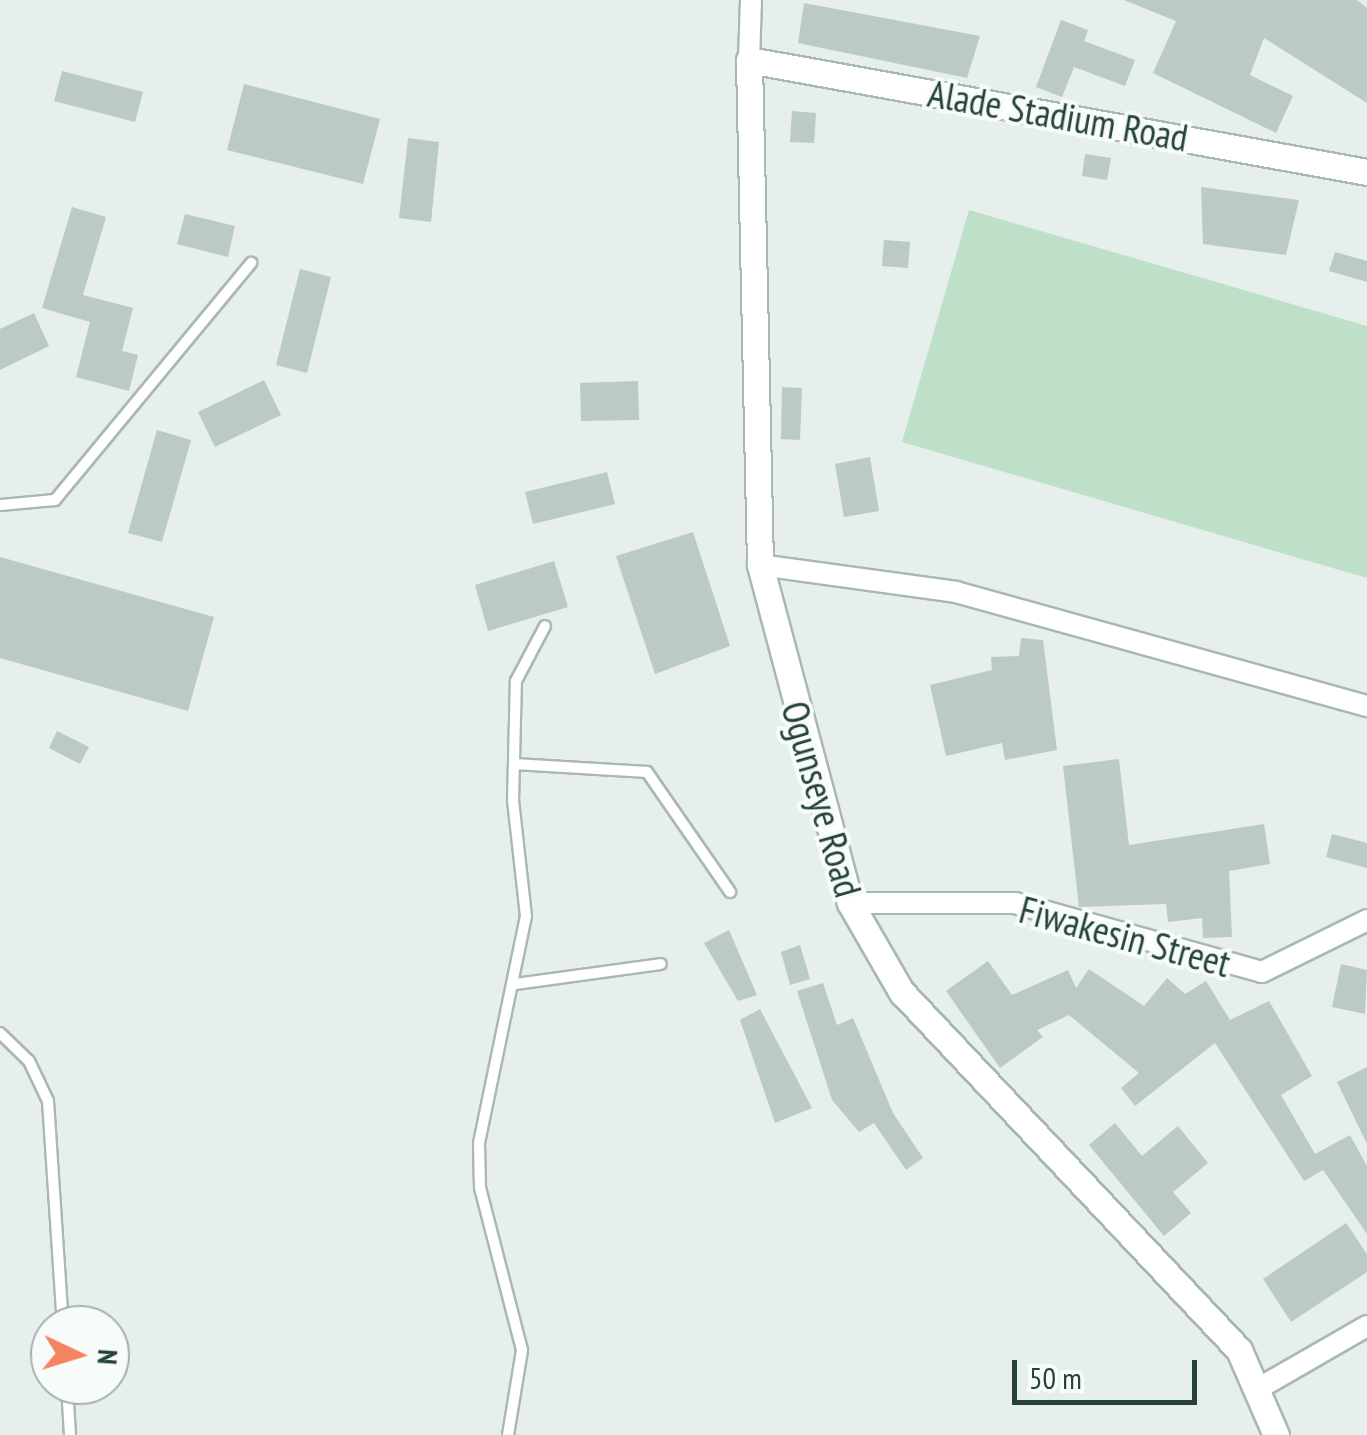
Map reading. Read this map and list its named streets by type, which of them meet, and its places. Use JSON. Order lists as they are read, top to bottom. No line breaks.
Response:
{"streets":{"street":["Alade Stadium Road","Ogunseye Road","Fiwakesin Street"]},"crossings":[["Alade Stadium Road","Ogunseye Road"],["Ogunseye Road","Fiwakesin Street"]],"scale_bar":"50 m","north":"right"}
